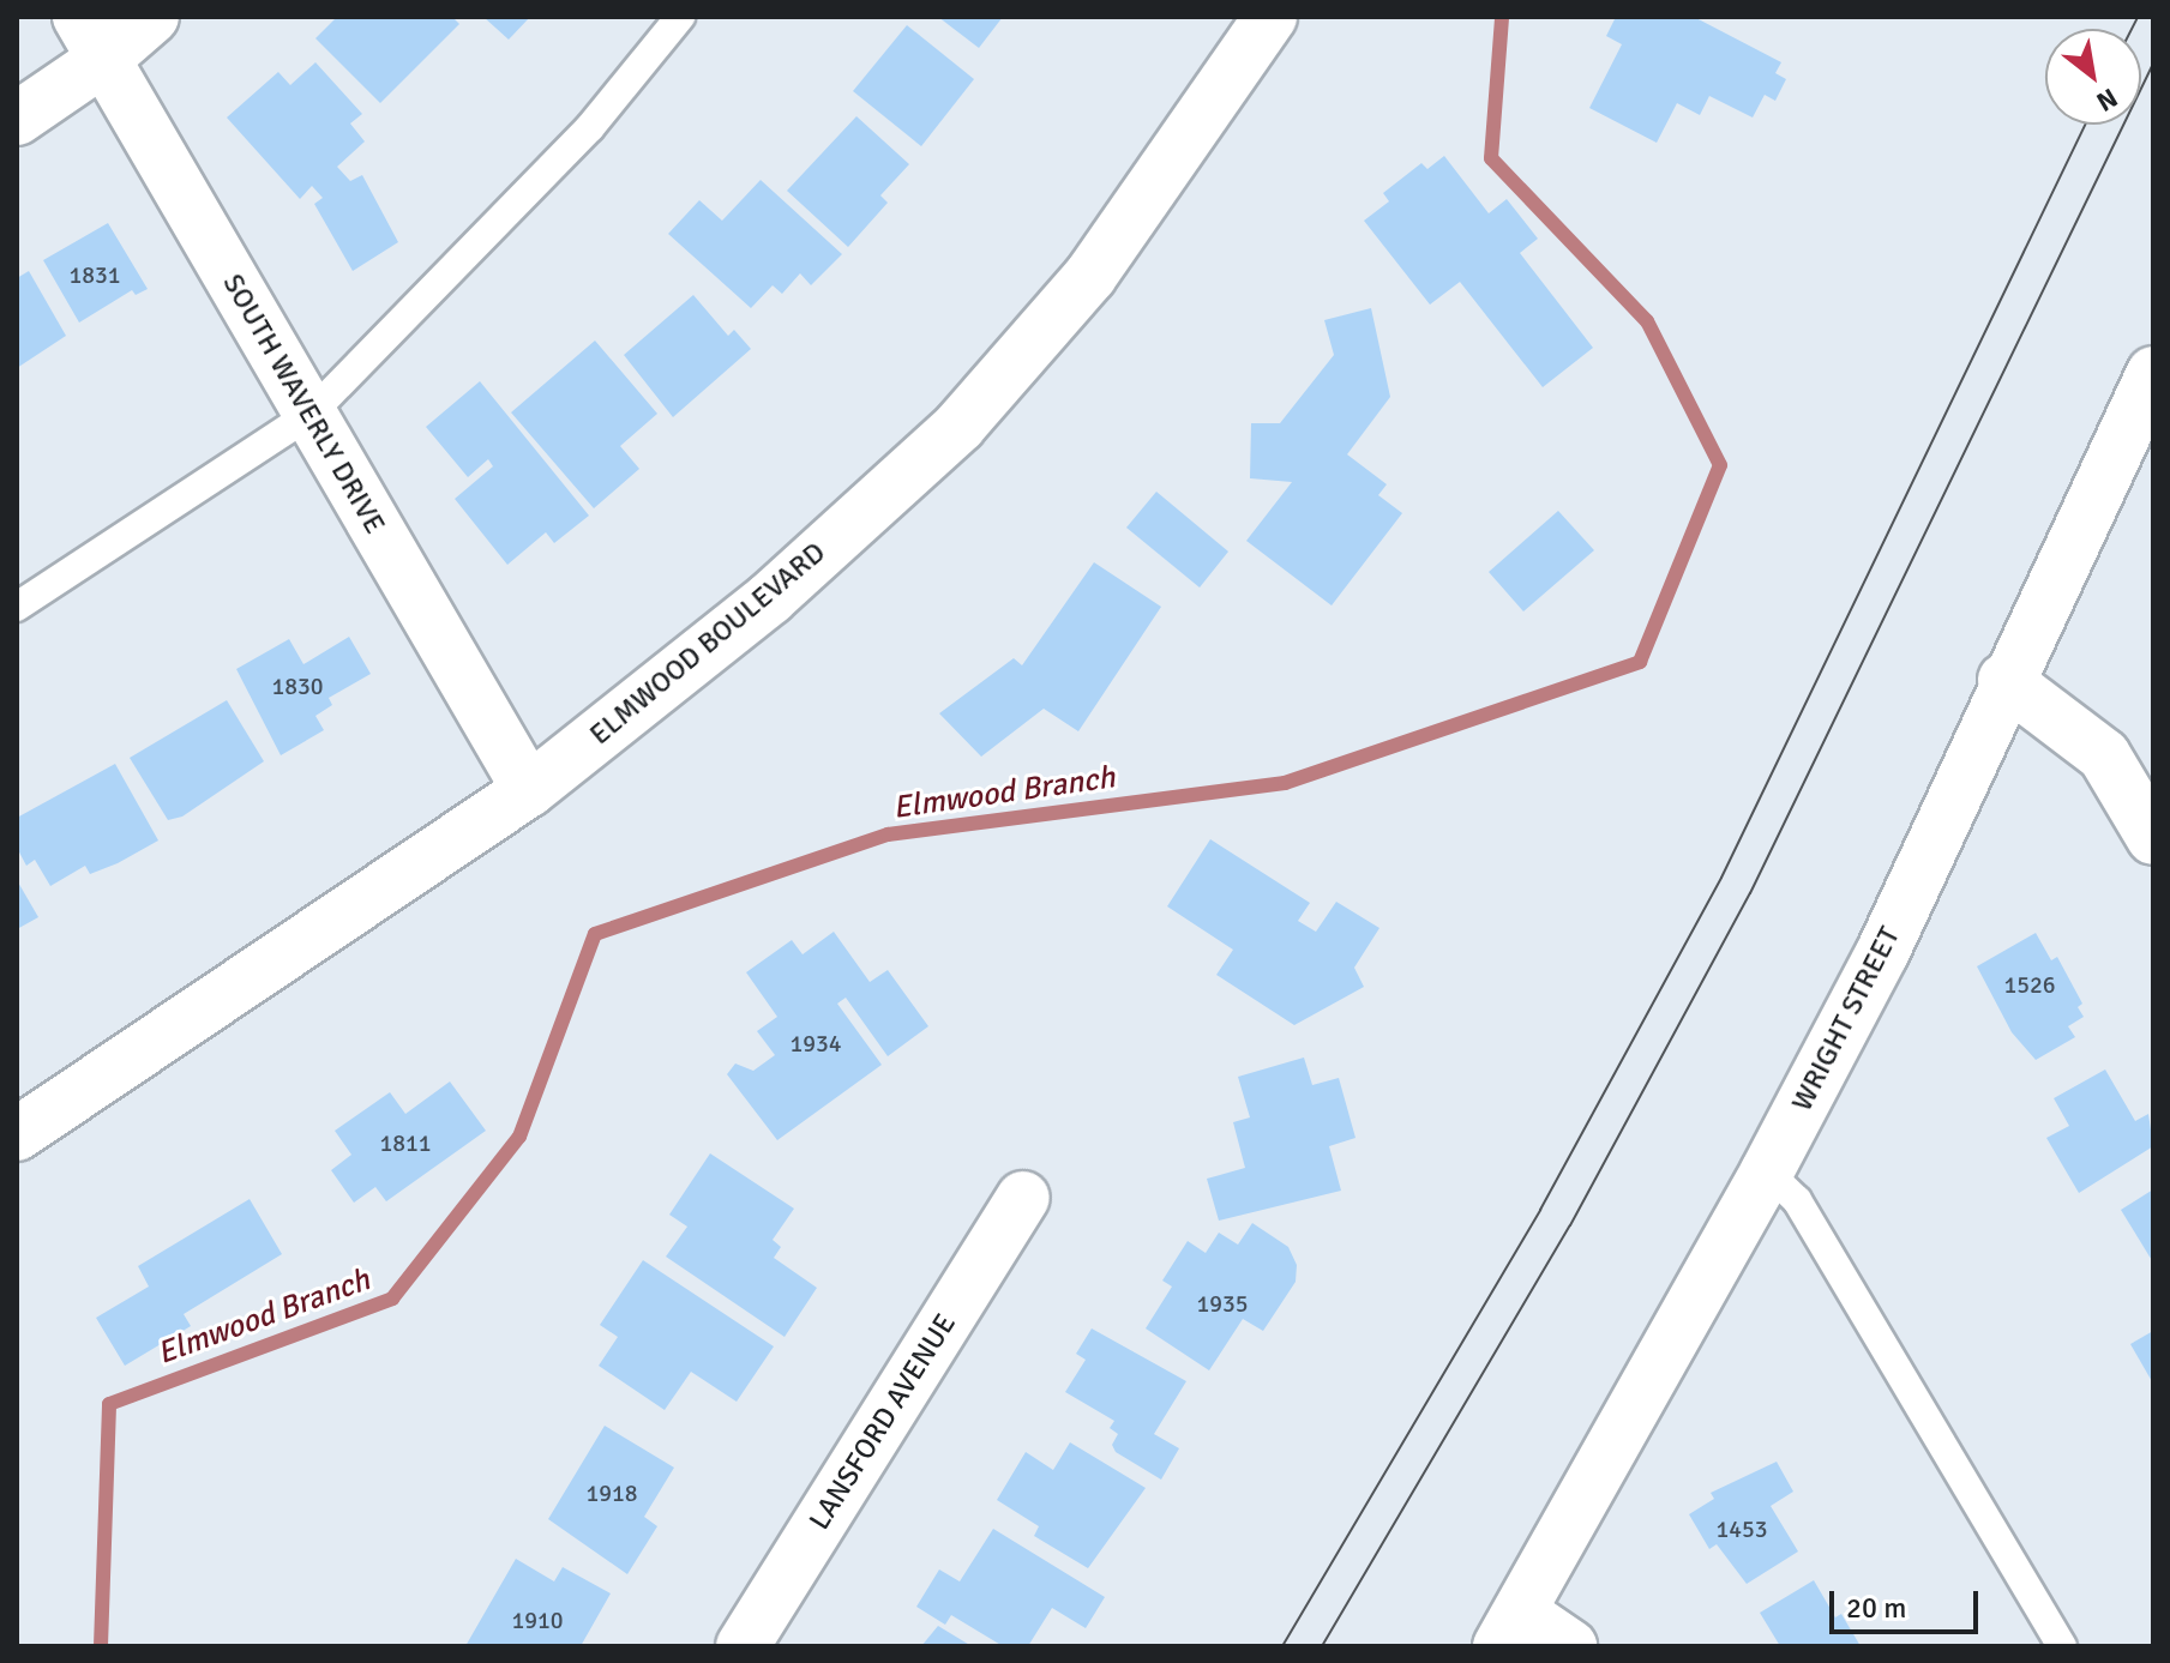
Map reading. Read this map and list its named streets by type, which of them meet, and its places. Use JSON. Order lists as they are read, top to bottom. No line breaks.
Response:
{"streets":{"street":["SOUTH WAVERLY DRIVE","ELMWOOD BOULEVARD","WRIGHT STREET","LANSFORD AVENUE"]},"crossings":[["SOUTH WAVERLY DRIVE","ELMWOOD BOULEVARD"]],"water":["Elmwood Branch"],"house_numbers":["1831","1830","1526","1934","1811","1935","1918","1453","1910"],"scale_bar":"20 m","north":"bottom right"}
